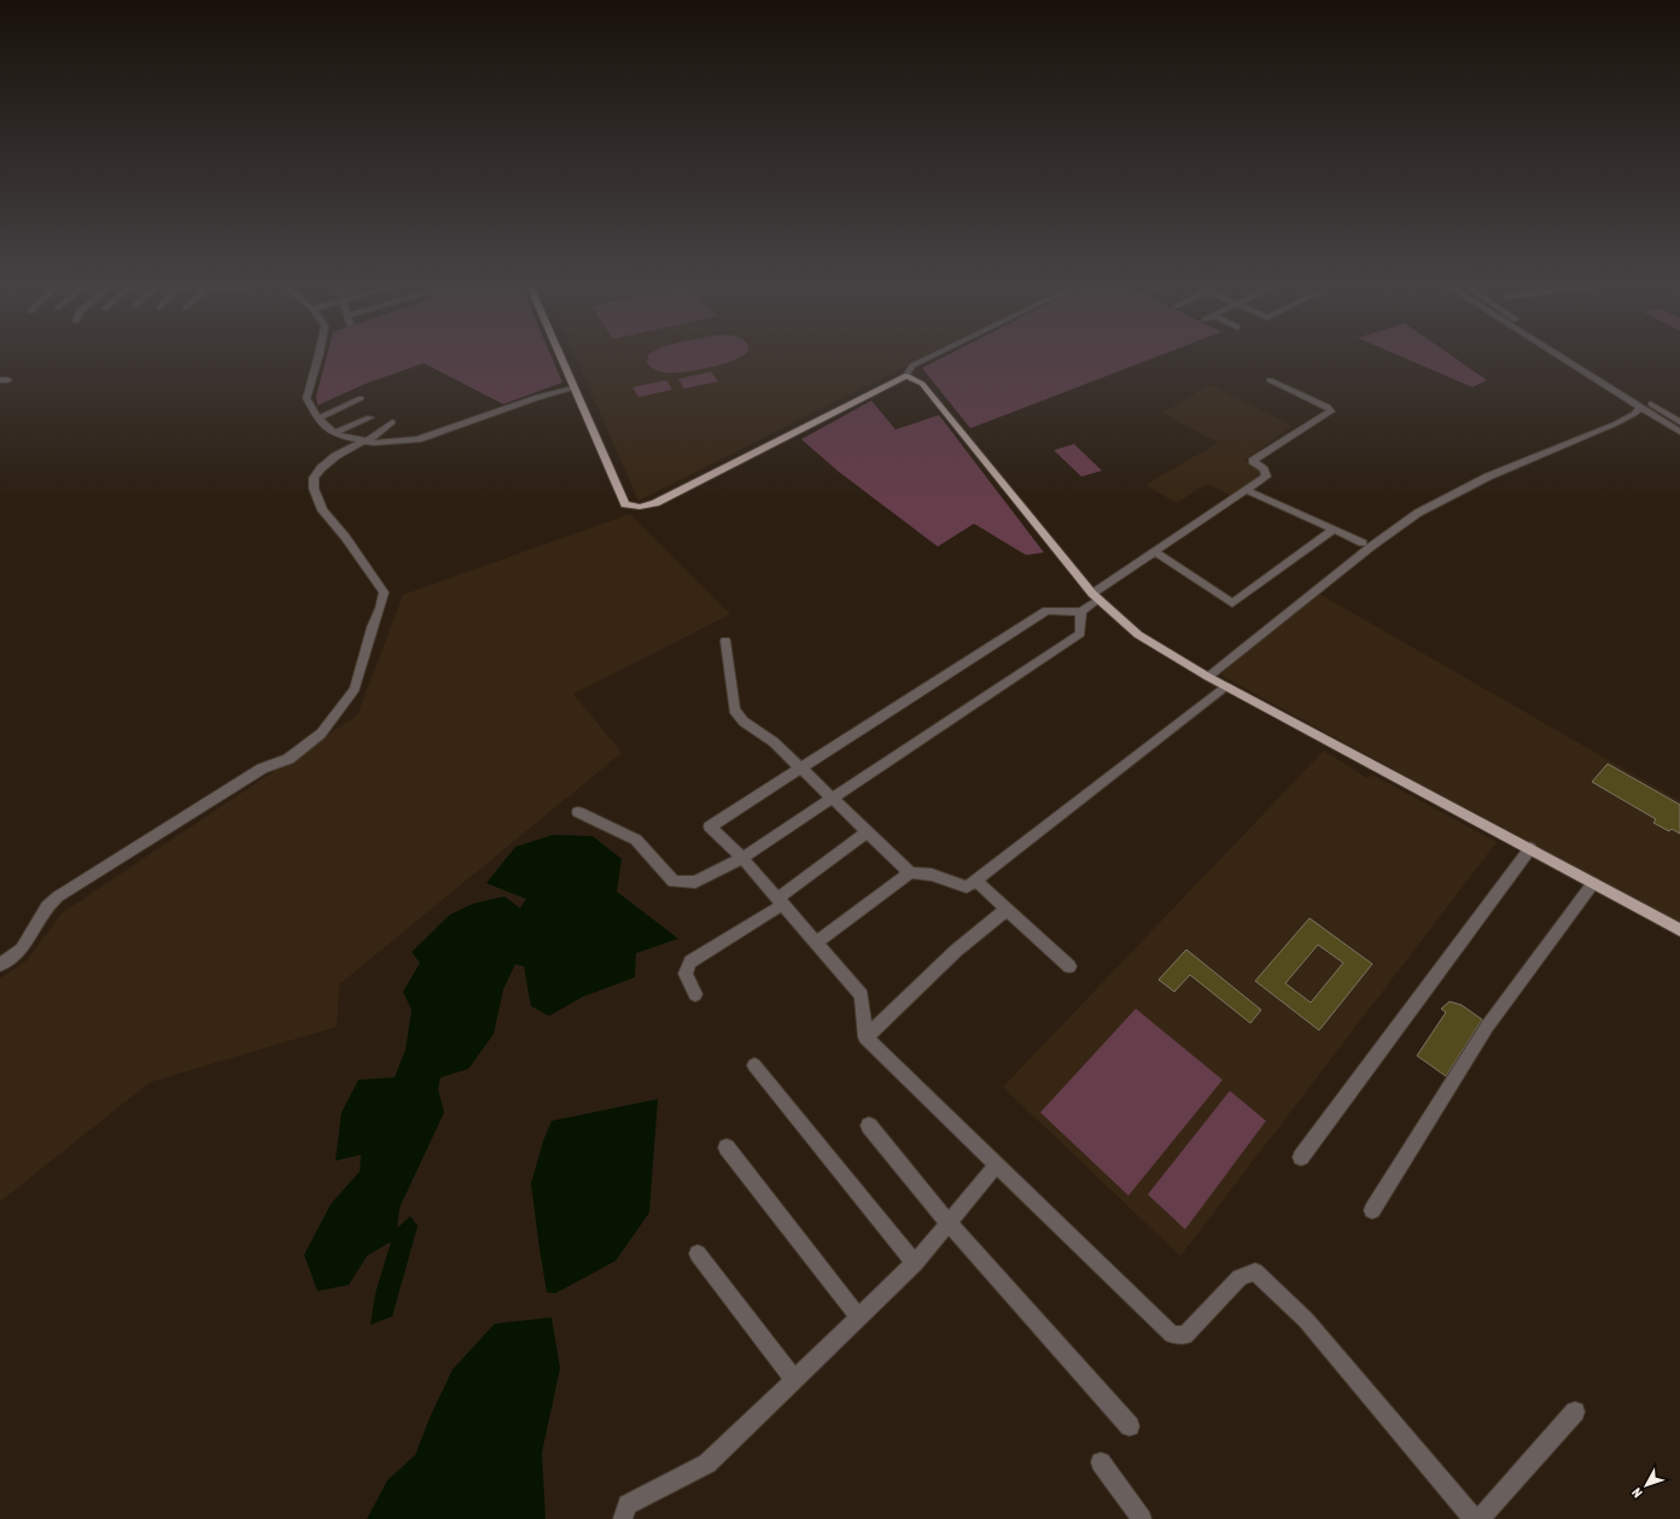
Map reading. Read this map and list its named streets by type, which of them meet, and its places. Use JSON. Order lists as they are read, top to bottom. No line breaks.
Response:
{"north":"bottom left"}
